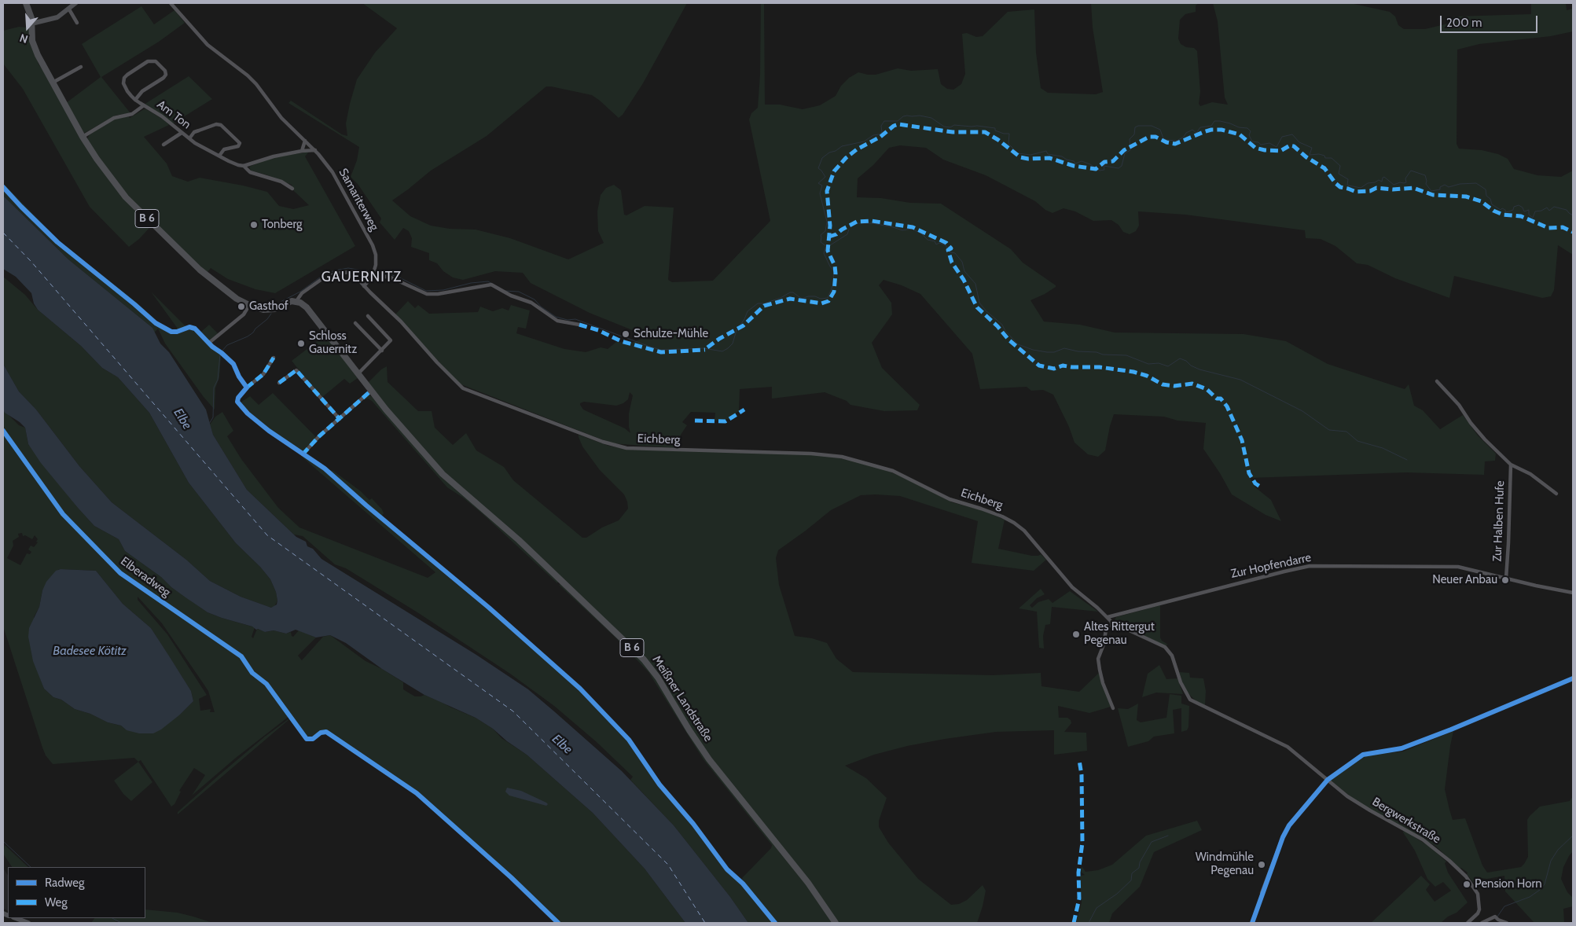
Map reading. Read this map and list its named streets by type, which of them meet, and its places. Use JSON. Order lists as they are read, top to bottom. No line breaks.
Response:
{"streets":{"main road":["B 6","Meißner Landstraße"],"street":["Am Ton","Samariterweg","Eichberg","Zur Halben Hufe","Zur Hopfendarre","Bergwerkstraße"],"cycle path":["Elberadweg"]},"crossings":[["Am Ton","B 6"],["B 6","Meißner Landstraße"],["Eichberg","Zur Hopfendarre"],["Zur Halben Hufe","Zur Hopfendarre"]],"districts":["GAUERNITZ"],"water":["Elbe","Badesee Kötitz"],"places":["Tonberg","Gasthof","Schulze-Mühle","Schloss Gauernitz","Neuer Anbau","Altes Rittergut Pegenau","Windmühle Pegenau","Pension Horn"],"legend":["Radweg","Weg"],"scale_bar":"200 m","north":"bottom"}
